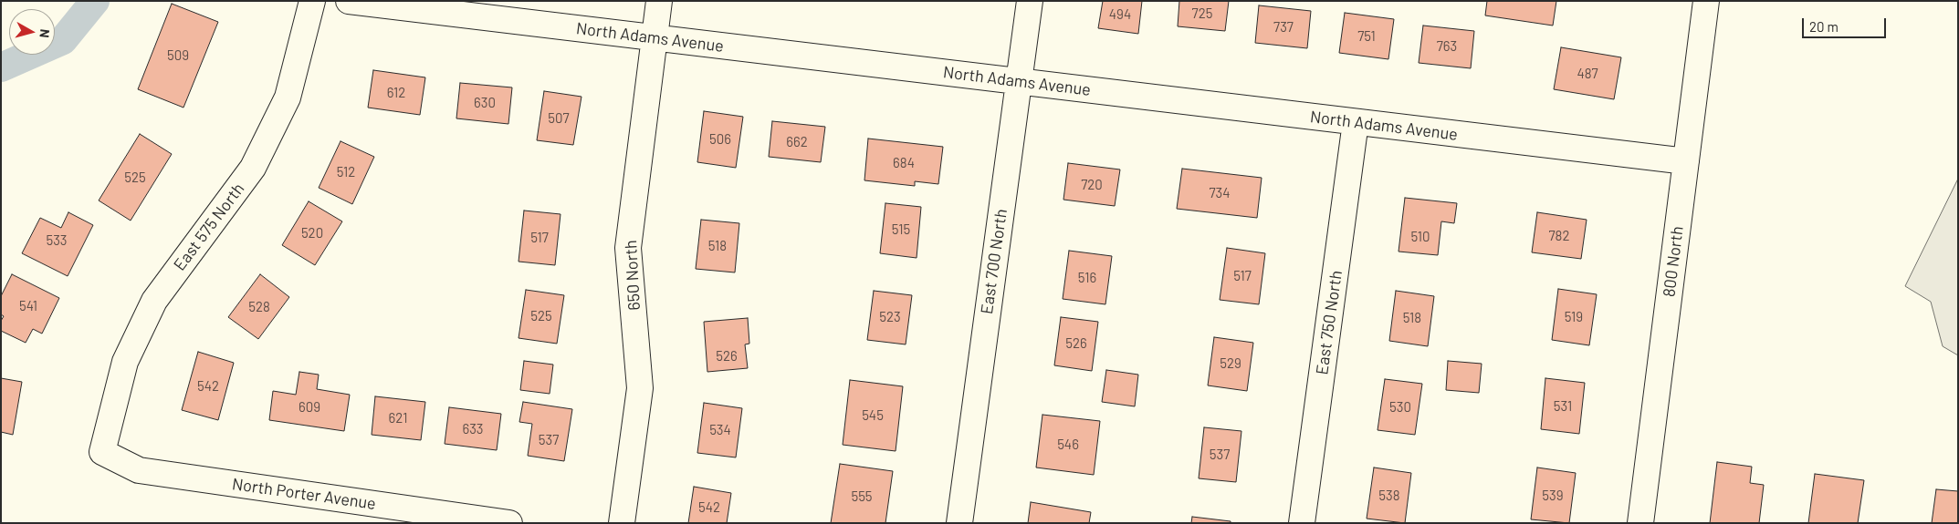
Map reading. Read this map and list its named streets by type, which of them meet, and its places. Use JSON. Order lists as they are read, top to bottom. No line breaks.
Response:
{"streets":{"street":["North Adams Avenue","East 575 North","East 700 North","800 North","650 North","East 750 North","North Porter Avenue"]},"crossings":[["North Adams Avenue","East 700 North"],["North Adams Avenue","800 North"],["North Adams Avenue","650 North"],["North Adams Avenue","East 750 North"],["East 575 North","North Porter Avenue"]],"house_numbers":["725","494","737","751","763","509","487","612","630","507","506","662","684","512","525","720","734","515","520","782","510","517","533","518","517","516","541","528","525","523","519","518","526","526","529","542","531","609","530","545","621","633","534","537","546","537","538","539","555","542"],"scale_bar":"20 m","north":"right"}
